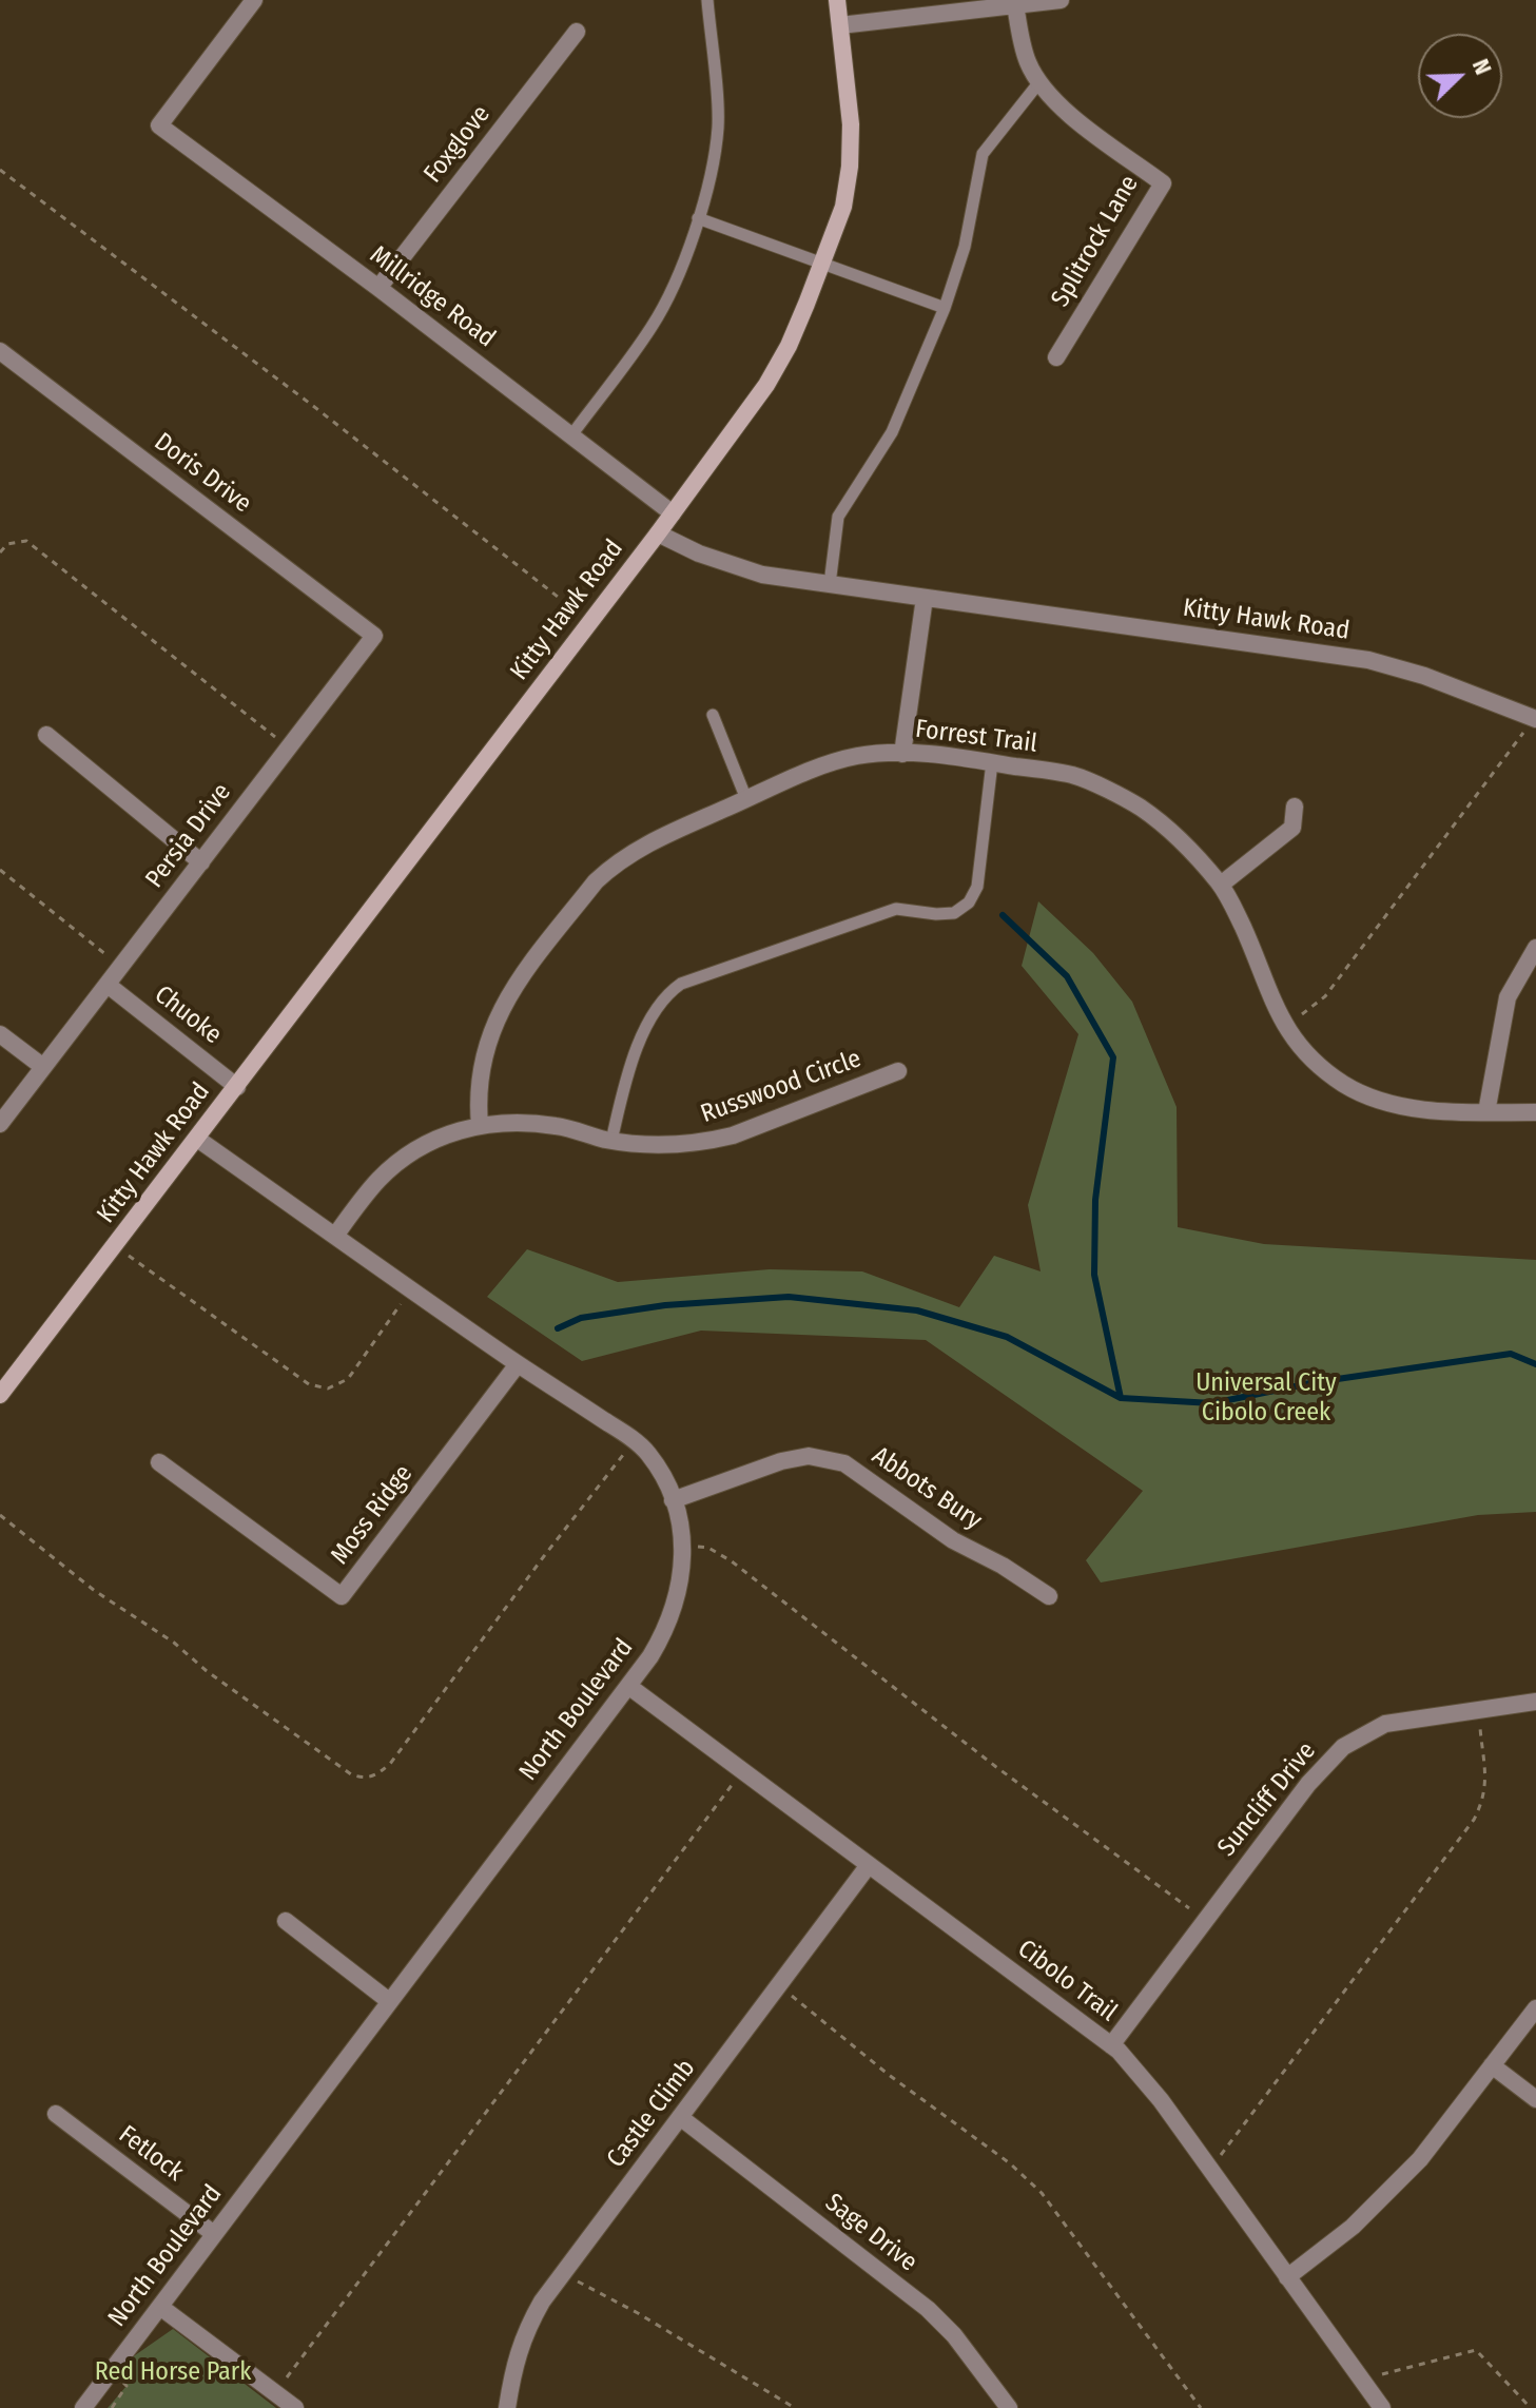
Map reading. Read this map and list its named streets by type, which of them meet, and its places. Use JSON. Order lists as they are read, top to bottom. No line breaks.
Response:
{"streets":{"street":["Foxglove","Splitrock Lane","Millridge Road","Doris Drive","Kitty Hawk Road","Forrest Trail","Persia Drive","Chuoke","Russwood Circle","Abbots Bury","Moss Ridge","North Boulevard","Suncliff Drive","Cibolo Trail","Castle Climb","Fetlock","Sage Drive"]},"crossings":[["Foxglove","Millridge Road"],["Doris Drive","Persia Drive"],["Kitty Hawk Road","Chuoke"],["Kitty Hawk Road","North Boulevard"],["Forrest Trail","Russwood Circle"],["Persia Drive","Chuoke"],["Abbots Bury","North Boulevard"],["Moss Ridge","North Boulevard"],["North Boulevard","Cibolo Trail"],["North Boulevard","Fetlock"],["Suncliff Drive","Cibolo Trail"],["Cibolo Trail","Castle Climb"],["Castle Climb","Sage Drive"]],"parks":["Universal City Cibolo Creek","Red Horse Park"],"north":"top right"}
